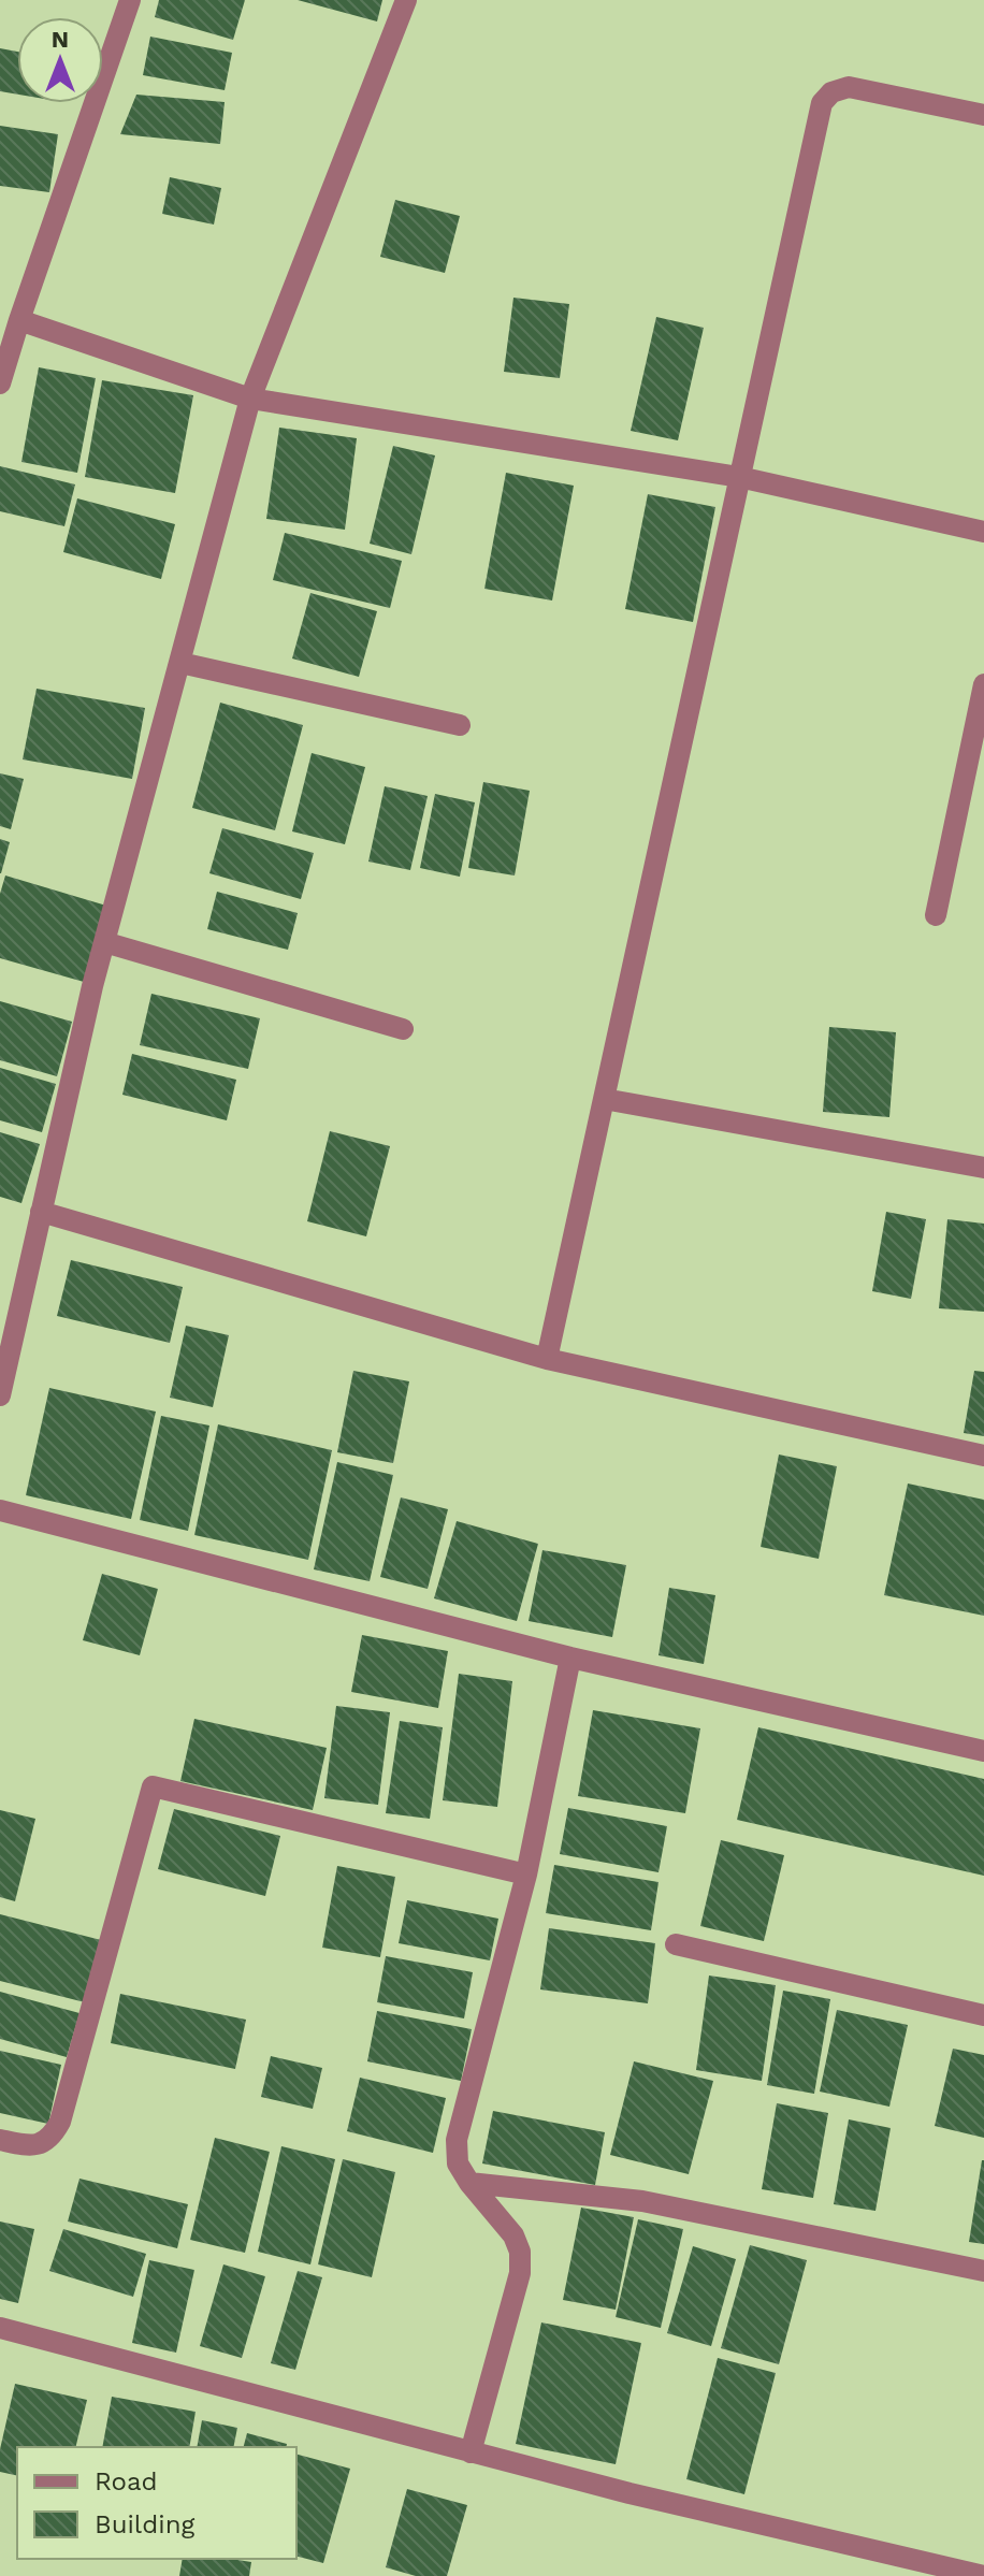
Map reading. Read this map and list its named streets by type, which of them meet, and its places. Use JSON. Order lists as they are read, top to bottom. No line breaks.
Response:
{"legend":["Road","Building"],"north":"top"}
